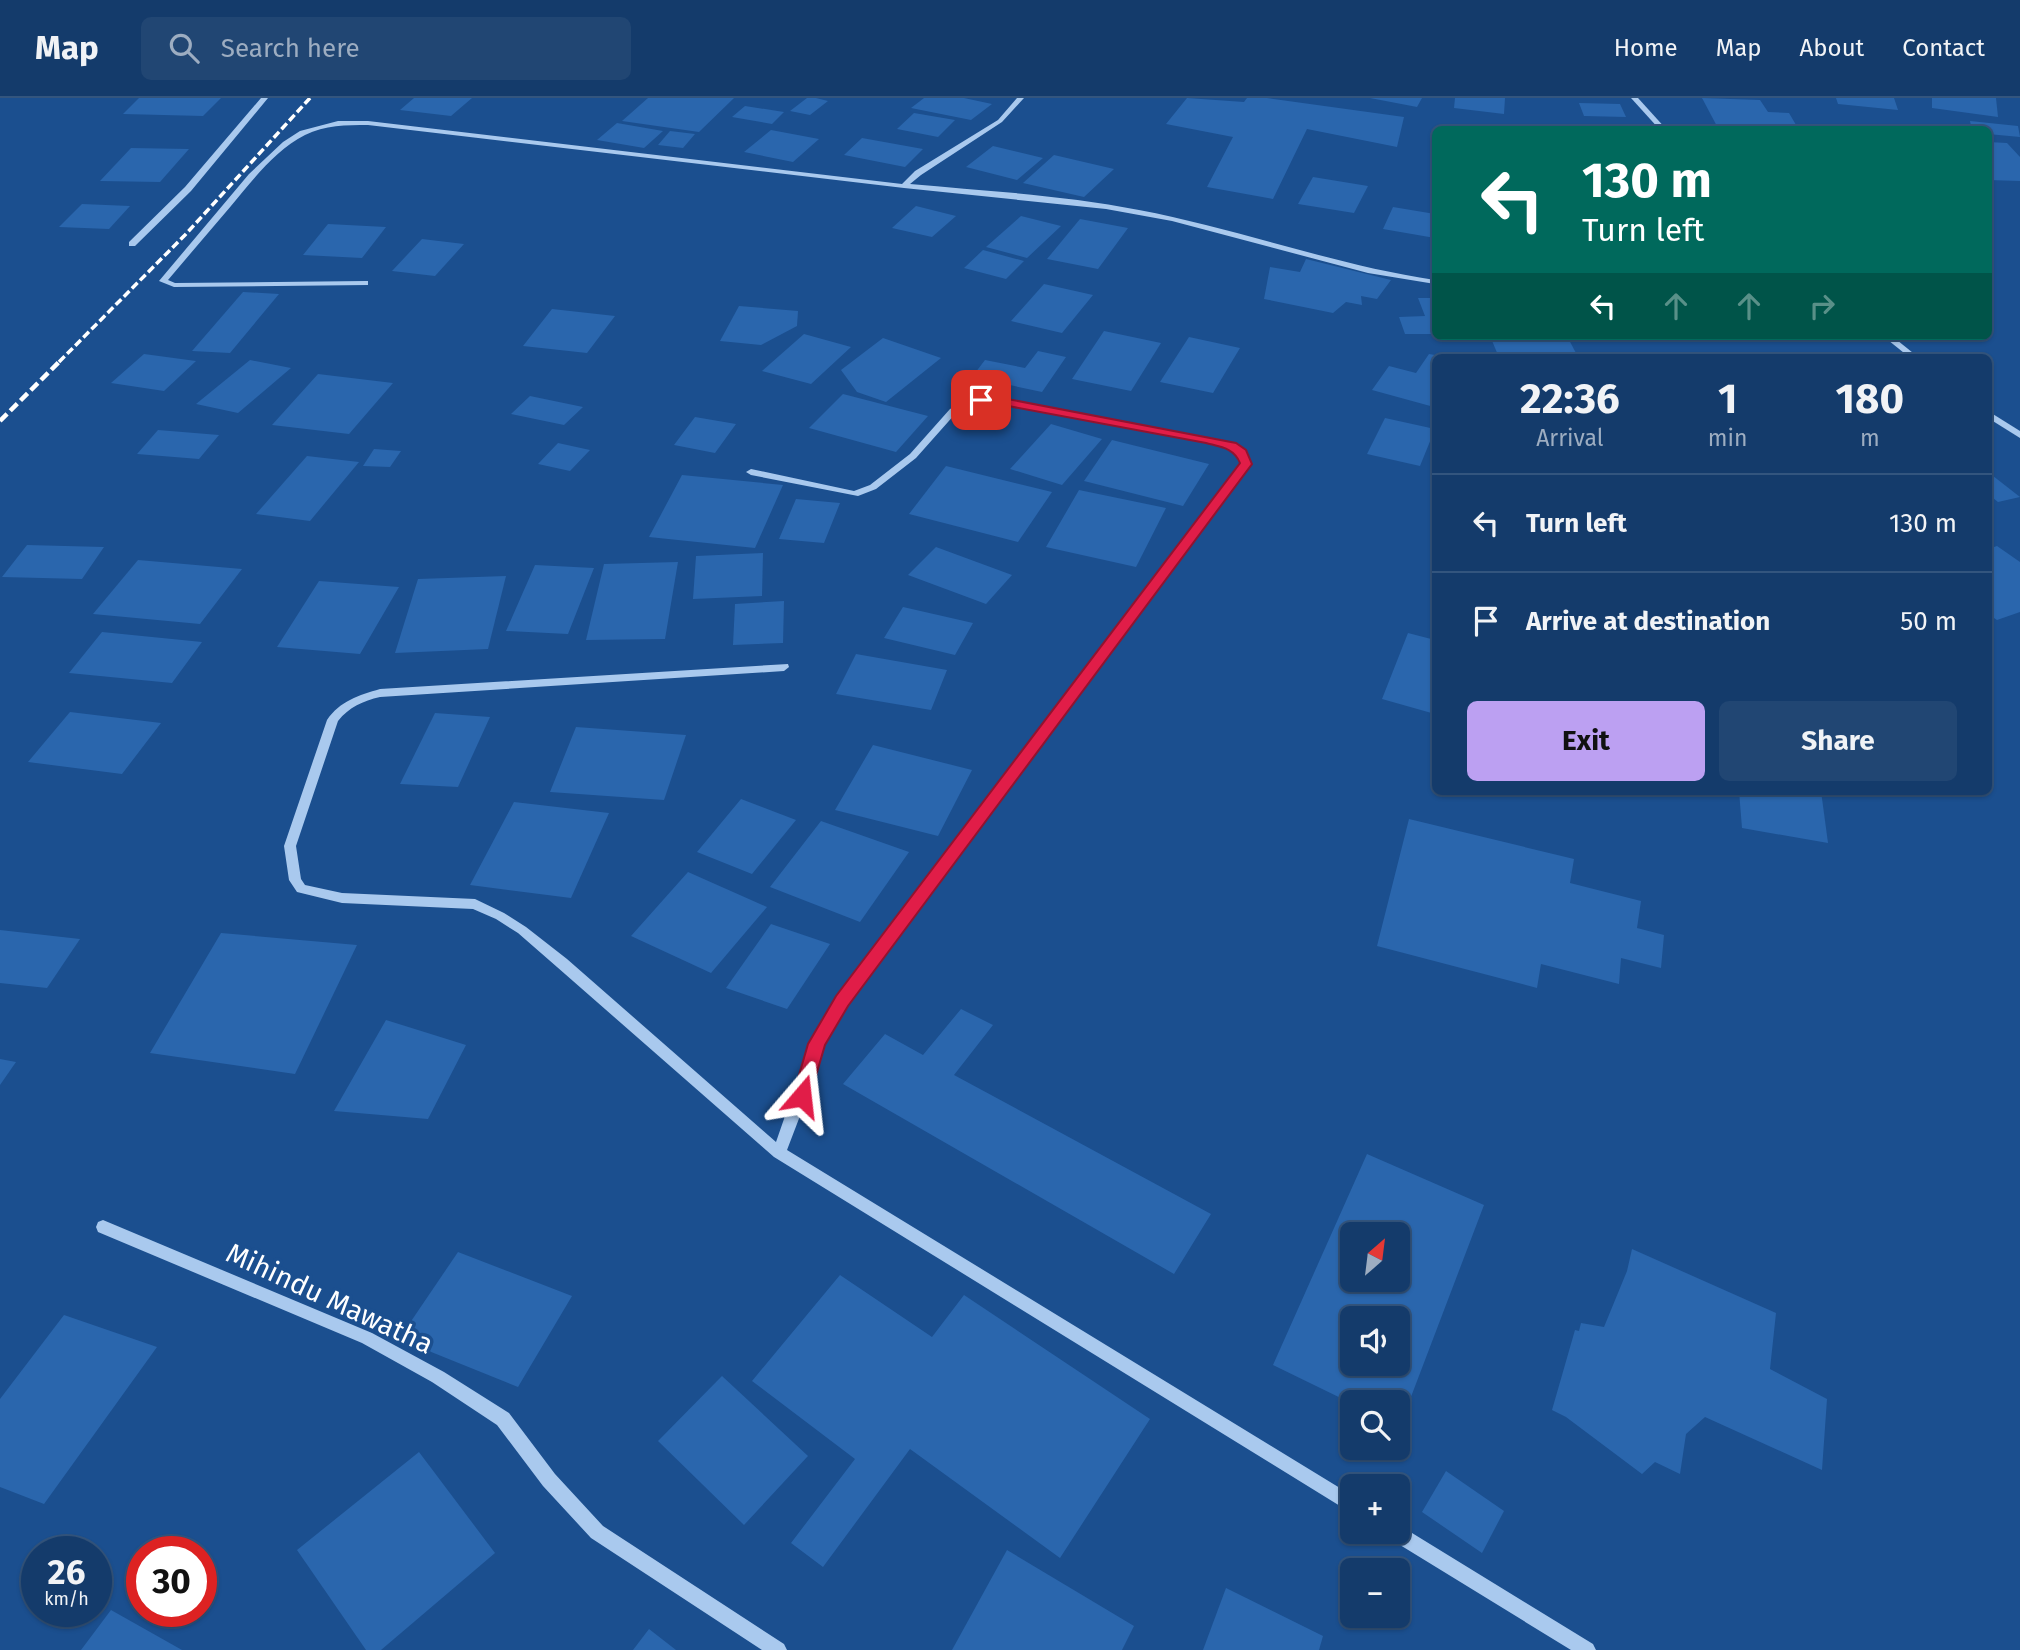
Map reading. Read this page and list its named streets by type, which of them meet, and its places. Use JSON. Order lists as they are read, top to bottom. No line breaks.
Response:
{"streets":{"street":["Mihindu Mawatha"]},"north":"top right","page":{"header":"Map","search":"Search here","nav":["Home","Map","About","Contact"],"turn":["130 m","Turn left"],"eta":["22:36","Arrival","1","min","180","m"],"list":[{"name":"Turn left","value":"130 m"},{"name":"Arrive at destination","value":"50 m"}],"buttons":["Exit","Share"],"map_buttons":["+","−"],"speed":"26 km/h","limit":"30"}}
